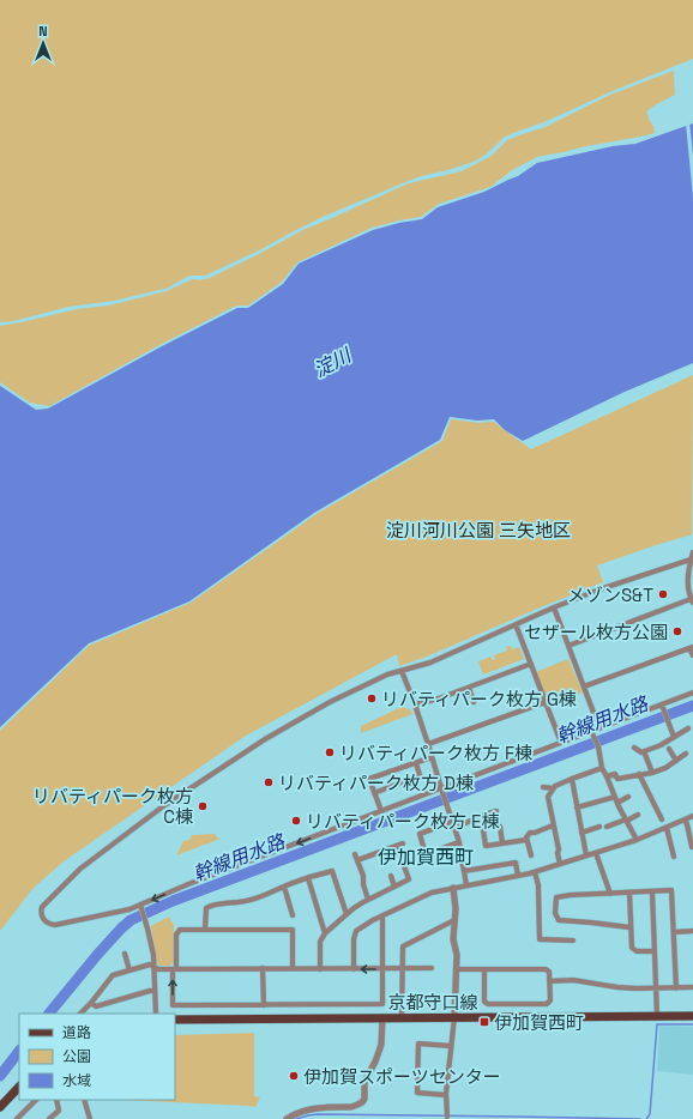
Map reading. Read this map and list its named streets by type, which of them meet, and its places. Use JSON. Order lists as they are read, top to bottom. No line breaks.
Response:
{"streets":{"main road":["京都守口線"]},"districts":["伊加賀西町"],"water":["淀川","幹線用水路"],"parks":["淀川河川公園 三矢地区"],"places":{"other":["メゾンS&T","セザール枚方公園","リバティパーク枚方 G棟","リバティパーク枚方 F棟","リバティパーク枚方 D棟","リバティパーク枚方 C棟","リバティパーク枚方 E棟","伊加賀スポーツセンター"],"transit":["伊加賀西町"]},"legend":["道路","公園","水域"],"north":"top"}
